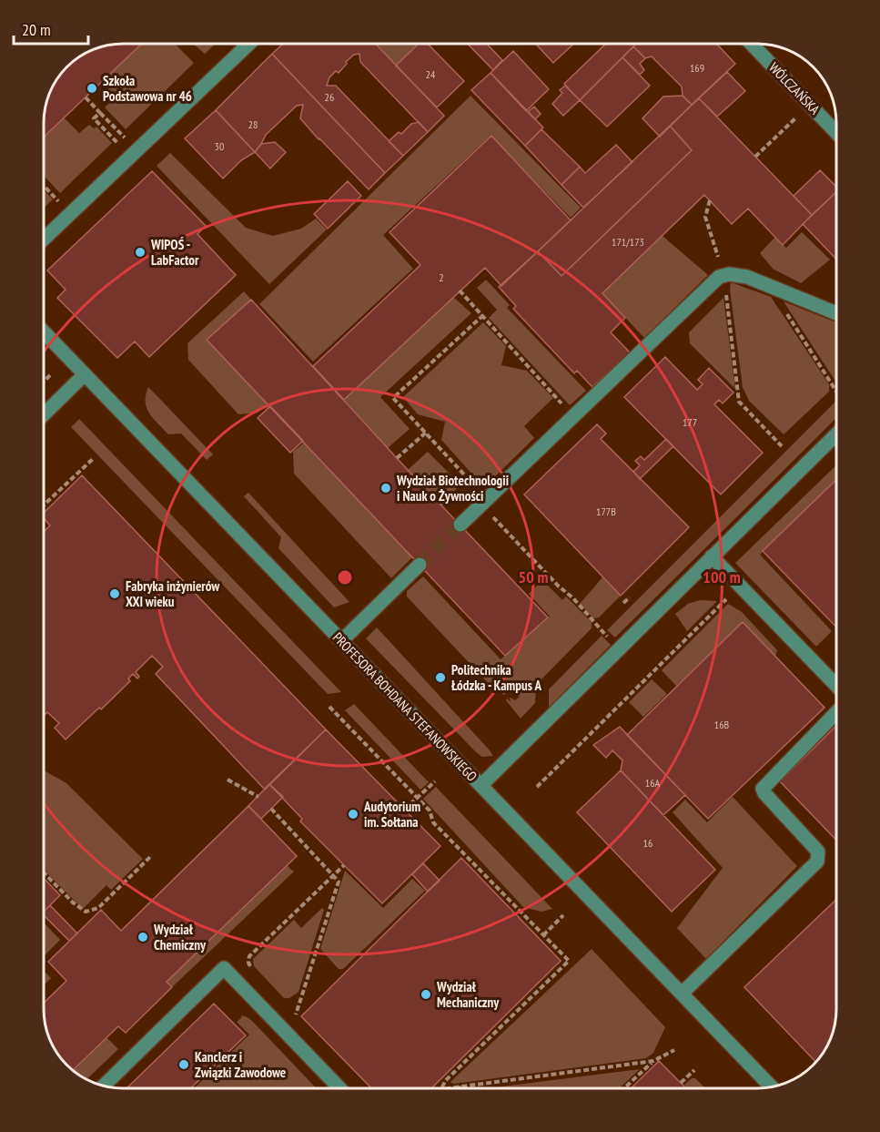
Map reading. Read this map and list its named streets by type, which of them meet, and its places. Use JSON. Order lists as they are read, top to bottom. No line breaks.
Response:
{"streets":{"street":["WÓLCZAŃSKA","PROFESORA BOHDANA STEFANOWSKIEGO"]},"places":["Szkoła Podstawowa nr 46","WIPOŚ - LabFactor","Wydział Biotechnologii i Nauk o Żywności","Fabryka inżynierów XXI wieku","Politechnika Łódzka - Kampus A","Audytorium im. Sołtana","Wydział Chemiczny","Wydział Mechaniczny","Kanclerz i Związki Zawodowe"],"house_numbers":["169","24","26","28","30","171/173","2","177","177B","16B","16A","16"],"scale_bar":"20 m","rings":["50 m","100 m"]}
